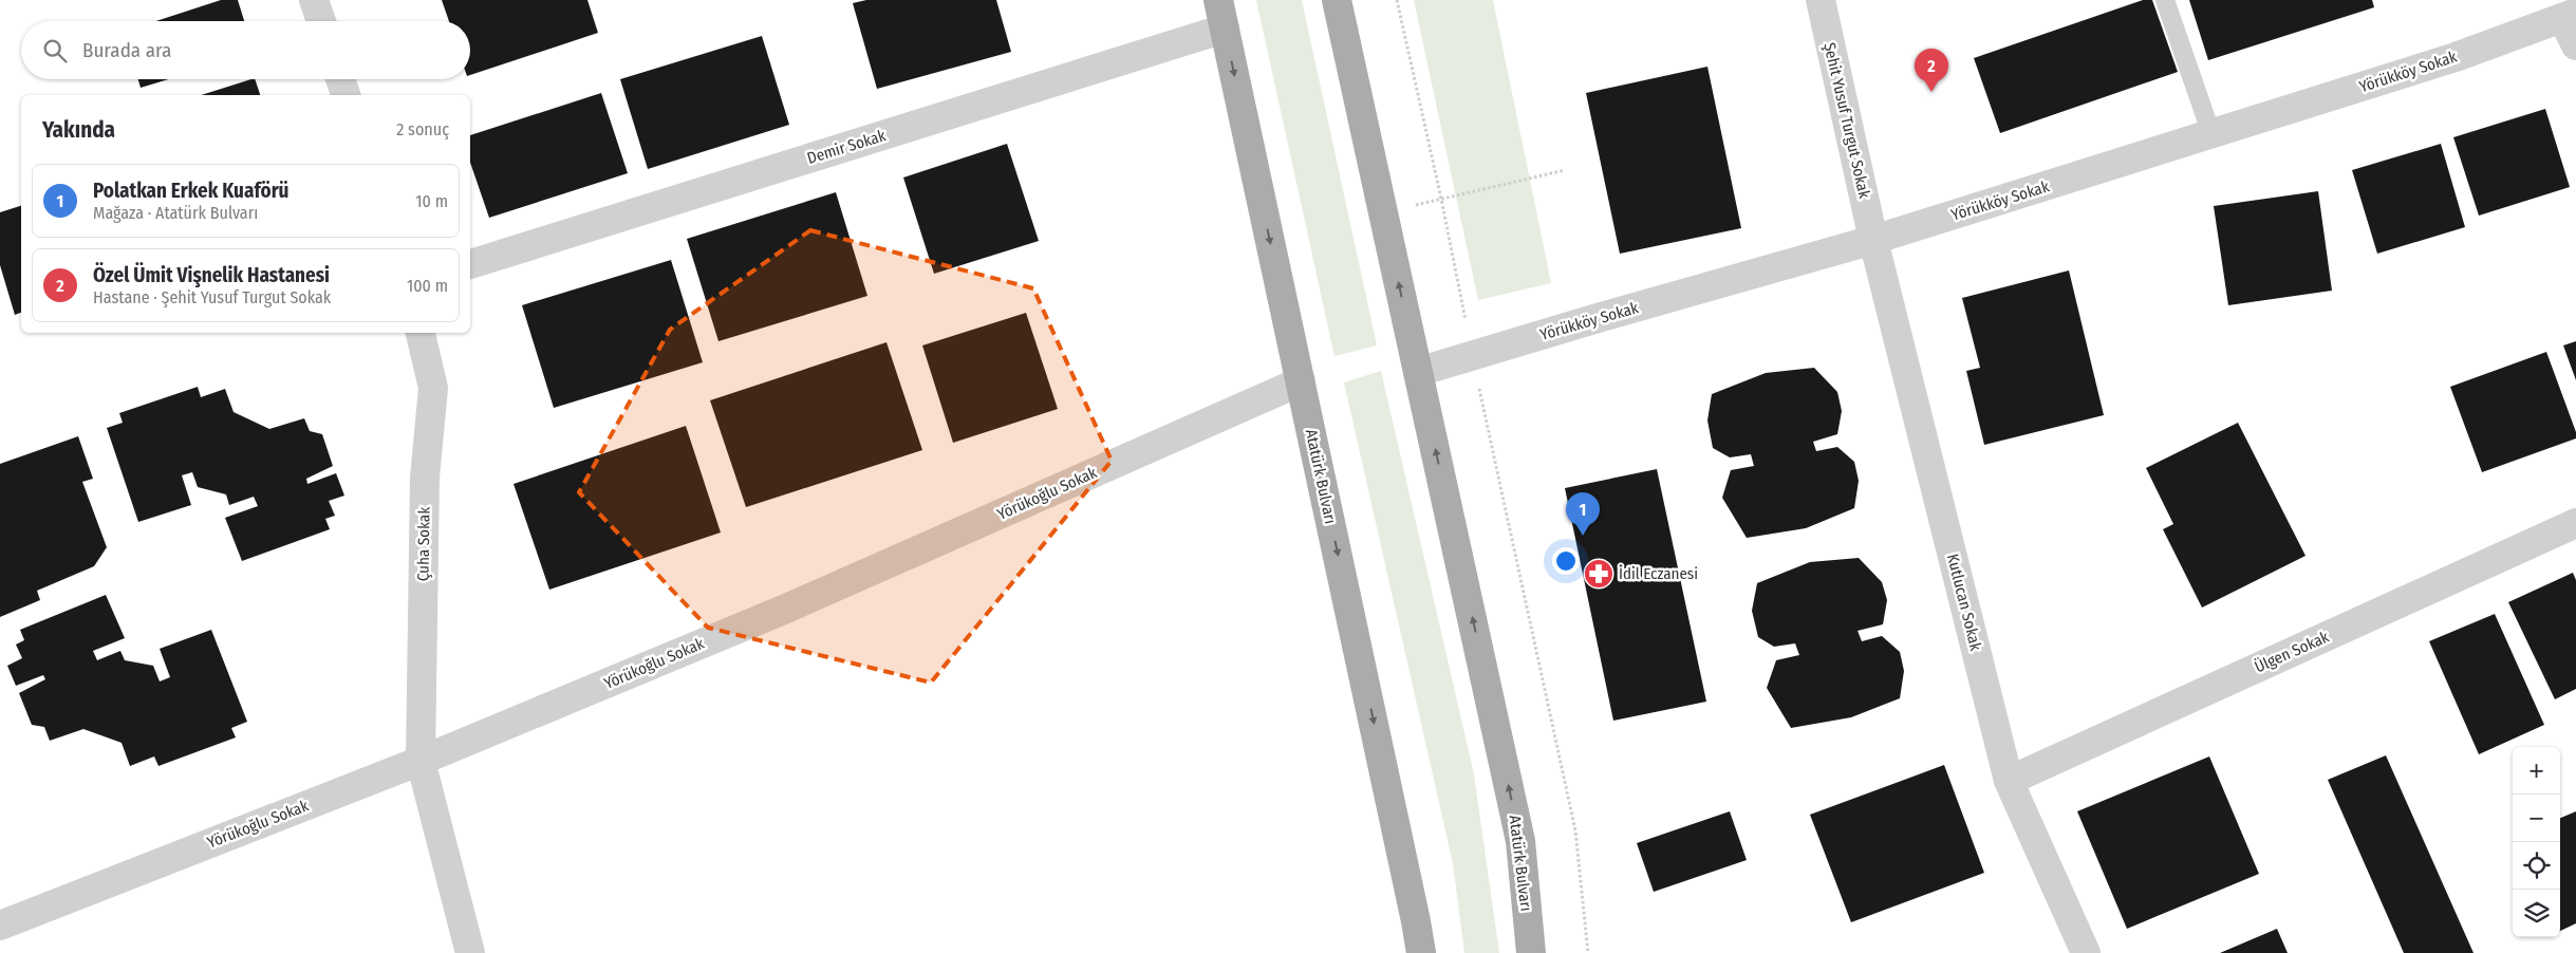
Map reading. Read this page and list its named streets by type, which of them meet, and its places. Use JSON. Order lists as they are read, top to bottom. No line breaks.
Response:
{"streets":{"main road":["Atatürk Bulvarı"],"street":["Yörükköy Sokak","Şehit Yusuf Turgut Sokak","Demir Sokak","Yörükoğlu Sokak","Çuha Sokak","Kutlucan Sokak","Ülgen Sokak"]},"crossings":[["Yörükköy Sokak","Şehit Yusuf Turgut Sokak"],["Yörükköy Sokak","Atatürk Bulvarı"],["Yörükköy Sokak","Kutlucan Sokak"],["Şehit Yusuf Turgut Sokak","Kutlucan Sokak"],["Demir Sokak","Atatürk Bulvarı"],["Atatürk Bulvarı","Yörükoğlu Sokak"],["Yörükoğlu Sokak","Çuha Sokak"],["Kutlucan Sokak","Ülgen Sokak"]],"places":{"pharmacy":["İdil Eczanesi"]},"page":{"search":"Burada ara","pins":["2","1"],"heading":["Yakında","2 sonuç"],"list":[{"mark":"1","name":"Polatkan Erkek Kuaförü","note":"Mağaza · Atatürk Bulvarı","value":"10 m"},{"mark":"2","name":"Özel Ümit Vişnelik Hastanesi","note":"Hastane · Şehit Yusuf Turgut Sokak","value":"100 m"}],"map_buttons":["+","−"]}}
